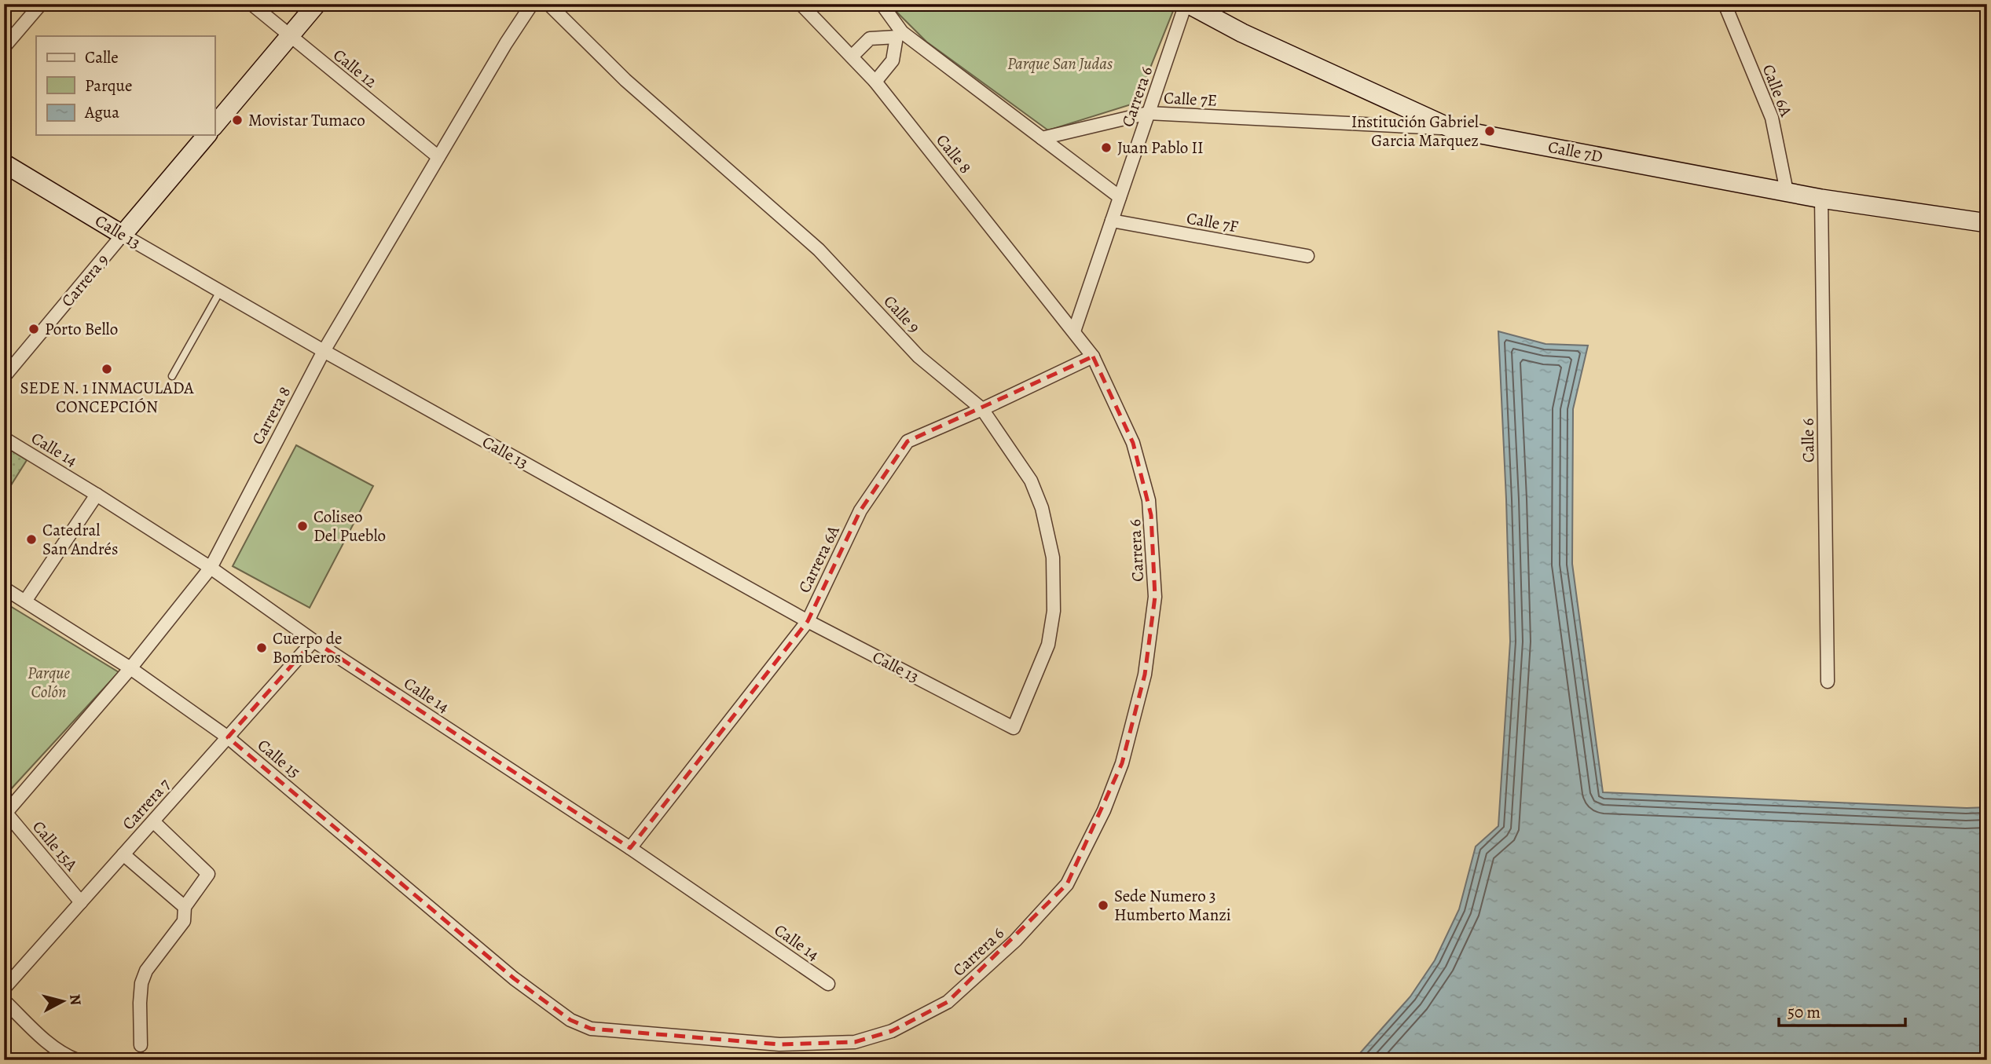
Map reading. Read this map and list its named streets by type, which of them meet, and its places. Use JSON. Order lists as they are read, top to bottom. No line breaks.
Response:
{"streets":{"main road":["Calle 7D","Calle 13","Carrera 9"],"street":["Calle 12","Calle 6A","Carrera 6","Calle 7E","Calle 8","Calle 7F","Calle 9","Carrera 8","Calle 6","Calle 14","Carrera 6A","Calle 15","Carrera 7","Calle 15A"]},"crossings":[["Calle 12","Carrera 8"],["Calle 6A","Calle 7D"],["Carrera 6","Calle 7E"],["Carrera 6","Calle 7D"],["Carrera 6","Calle 8"],["Carrera 6","Calle 7F"],["Carrera 6","Carrera 6A"],["Carrera 6","Calle 15"],["Calle 7E","Calle 7D"],["Calle 7D","Calle 6"],["Calle 13","Carrera 9"],["Calle 13","Calle 9"],["Calle 13","Carrera 8"],["Calle 13","Carrera 6A"],["Calle 9","Carrera 6A"],["Carrera 8","Calle 14"],["Carrera 8","Calle 15"],["Carrera 8","Calle 15A"],["Calle 14","Carrera 6A"],["Calle 14","Carrera 7"],["Calle 15","Carrera 7"],["Carrera 7","Calle 15A"]],"parks":["Parque San Judas","Parque Colón"],"places":["Movistar Tumaco","Institución Gabriel Garcia Marquez","Juan Pablo II","Porto Bello","SEDE N. 1 INMACULADA CONCEPCIÓN","Coliseo Del Pueblo","Catedral San Andrés","Cuerpo de Bomberos","Sede Numero 3 Humberto Manzi"],"legend":["Calle","Parque","Agua"],"scale_bar":"50 m","north":"right"}
